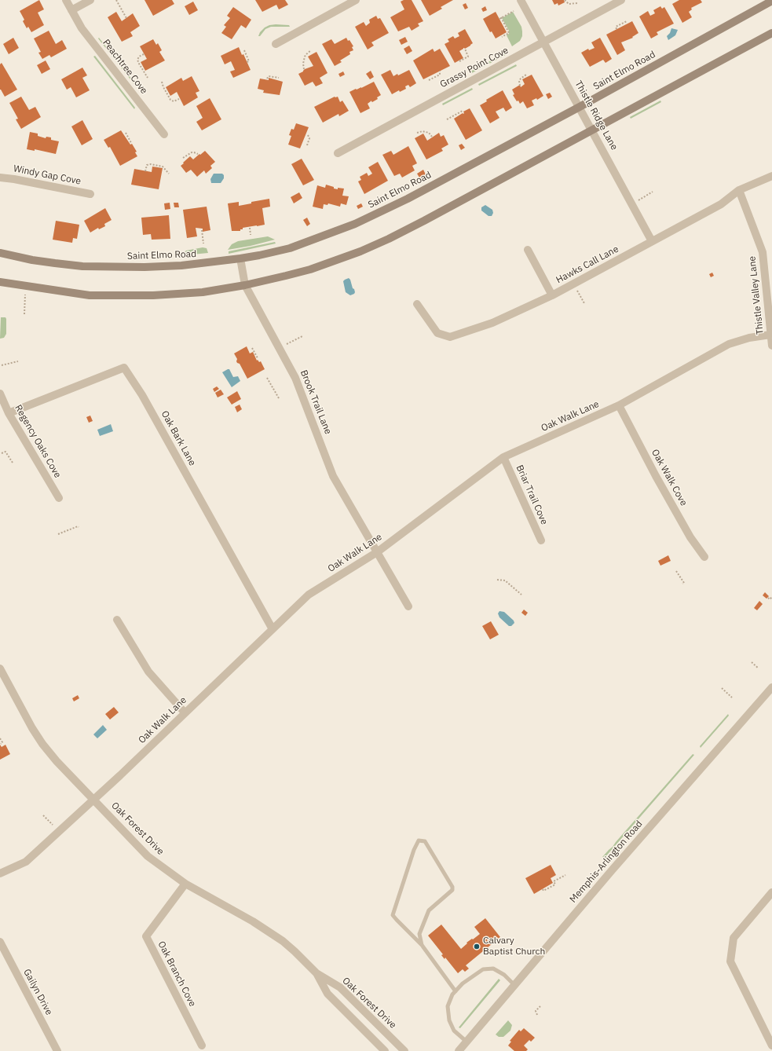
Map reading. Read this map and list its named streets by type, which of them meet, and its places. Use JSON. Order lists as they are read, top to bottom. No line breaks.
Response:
{"streets":{"main road":["Saint Elmo Road"],"street":["Peachtree Cove","Grassy Point Cove","Thistle Ridge Lane","Windy Gap Cove","Hawks Call Lane","Thistle Valley Lane","Brook Trail Lane","Oak Walk Lane","Oak Bark Lane","Regency Oaks Cove","Oak Walk Cove","Briar Trail Cove","Oak Forest Drive","Memphis-Arlington Road","Oak Branch Cove","Gailyn Drive"]},"crossings":[["Grassy Point Cove","Thistle Ridge Lane"],["Saint Elmo Road","Thistle Ridge Lane"],["Saint Elmo Road","Brook Trail Lane"],["Thistle Ridge Lane","Hawks Call Lane"],["Hawks Call Lane","Thistle Valley Lane"],["Thistle Valley Lane","Oak Walk Lane"],["Brook Trail Lane","Oak Walk Lane"],["Oak Walk Lane","Oak Bark Lane"],["Oak Walk Lane","Oak Walk Cove"],["Oak Walk Lane","Briar Trail Cove"],["Oak Walk Lane","Oak Forest Drive"],["Oak Bark Lane","Regency Oaks Cove"],["Oak Forest Drive","Oak Branch Cove"]],"places":["Calvary Baptist Church"]}
